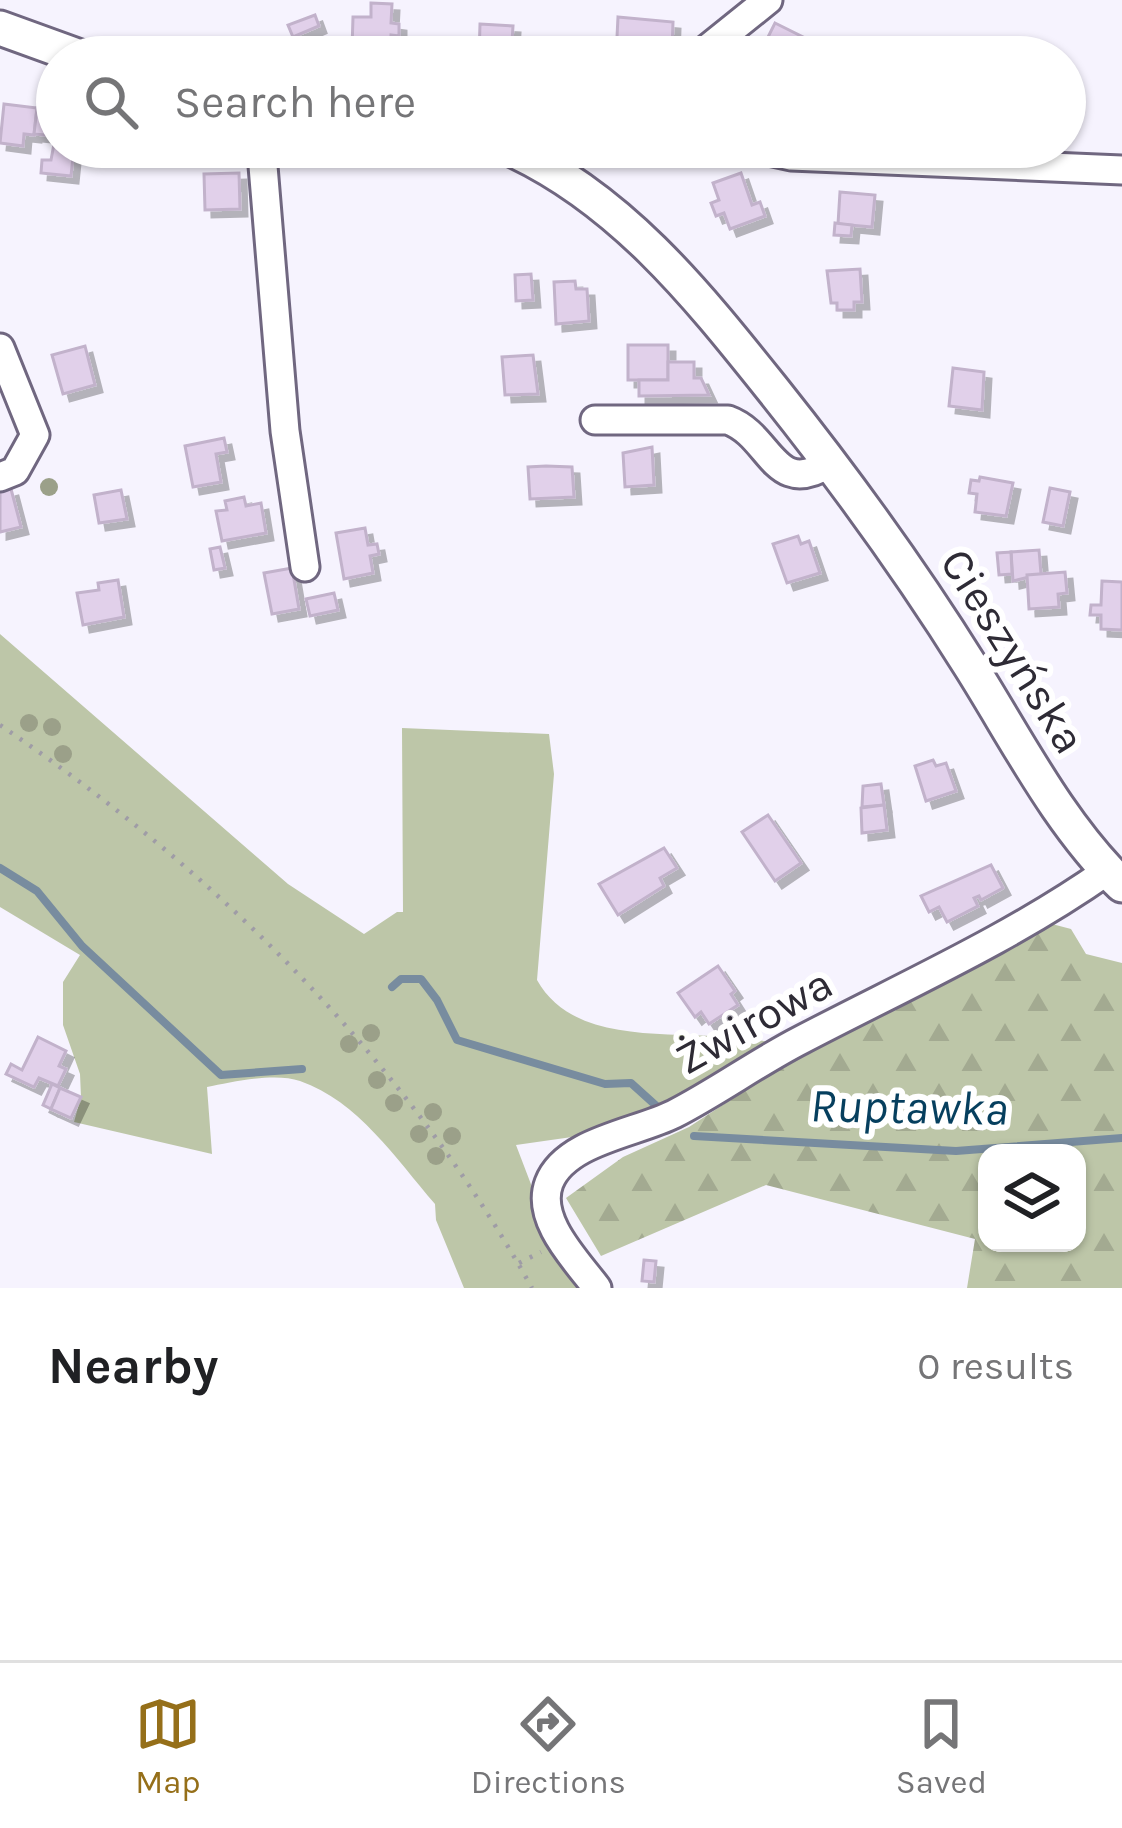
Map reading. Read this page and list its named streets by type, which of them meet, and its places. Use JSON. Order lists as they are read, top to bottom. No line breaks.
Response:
{"streets":{"main road":["Cieszyńska"],"street":["Żwirowa"]},"crossings":[["Cieszyńska","Żwirowa"]],"water":["Ruptawka"],"page":{"search":"Search here","heading":["Nearby","0 results"],"nav":["Map","Directions","Saved"]}}
